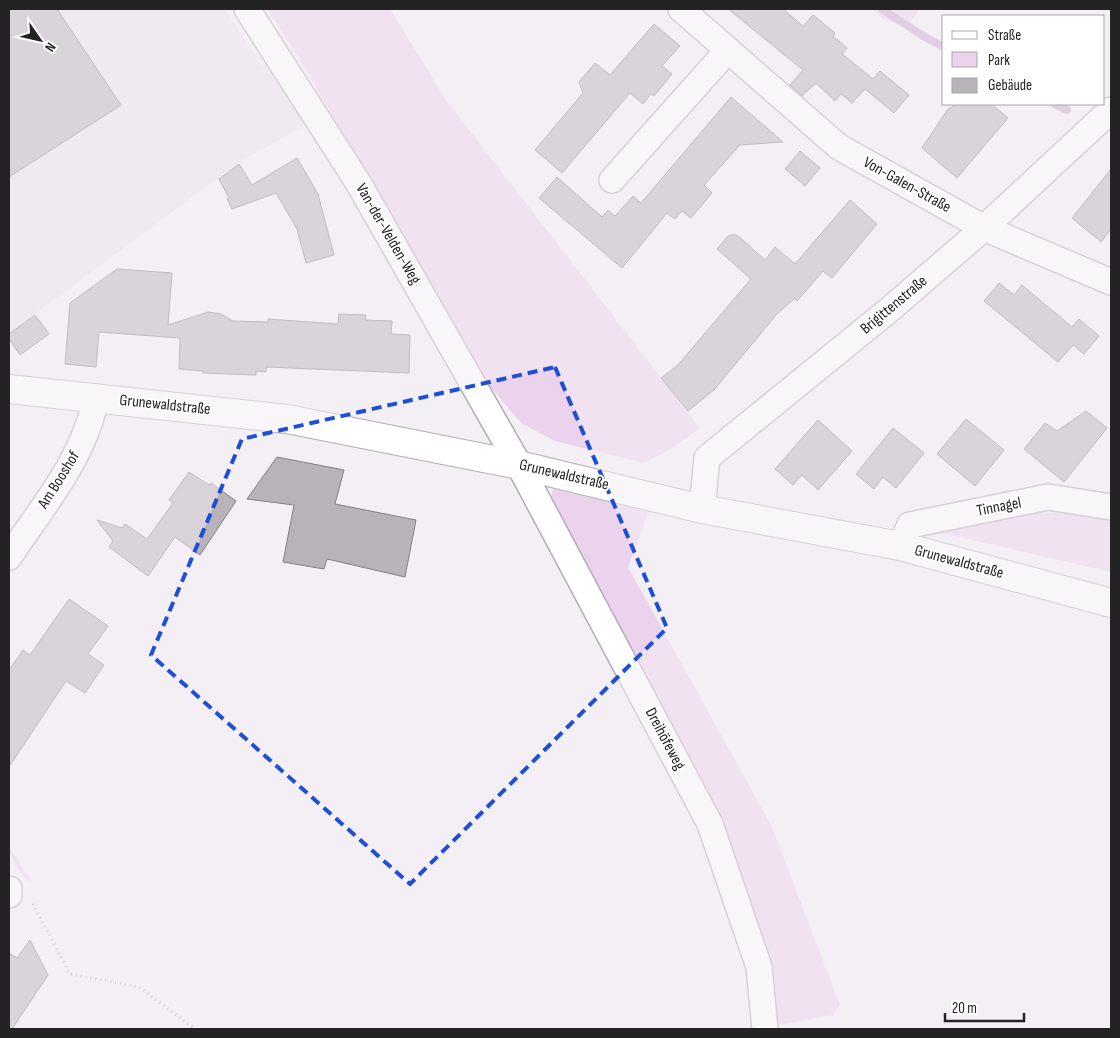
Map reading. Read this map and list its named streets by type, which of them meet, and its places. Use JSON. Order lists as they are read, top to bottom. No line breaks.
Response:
{"streets":{"street":["Von-Galen-Straße","Van-der-Velden-Weg","Brigittenstraße","Grunewaldstraße","Am Booshof","Tinnagel","Dreihöfeweg"]},"crossings":[["Von-Galen-Straße","Brigittenstraße"],["Van-der-Velden-Weg","Grunewaldstraße"],["Van-der-Velden-Weg","Dreihöfeweg"],["Brigittenstraße","Grunewaldstraße"],["Grunewaldstraße","Am Booshof"],["Grunewaldstraße","Tinnagel"],["Grunewaldstraße","Dreihöfeweg"]],"legend":["Straße","Park","Gebäude"],"scale_bar":"20 m","north":"bottom right"}
